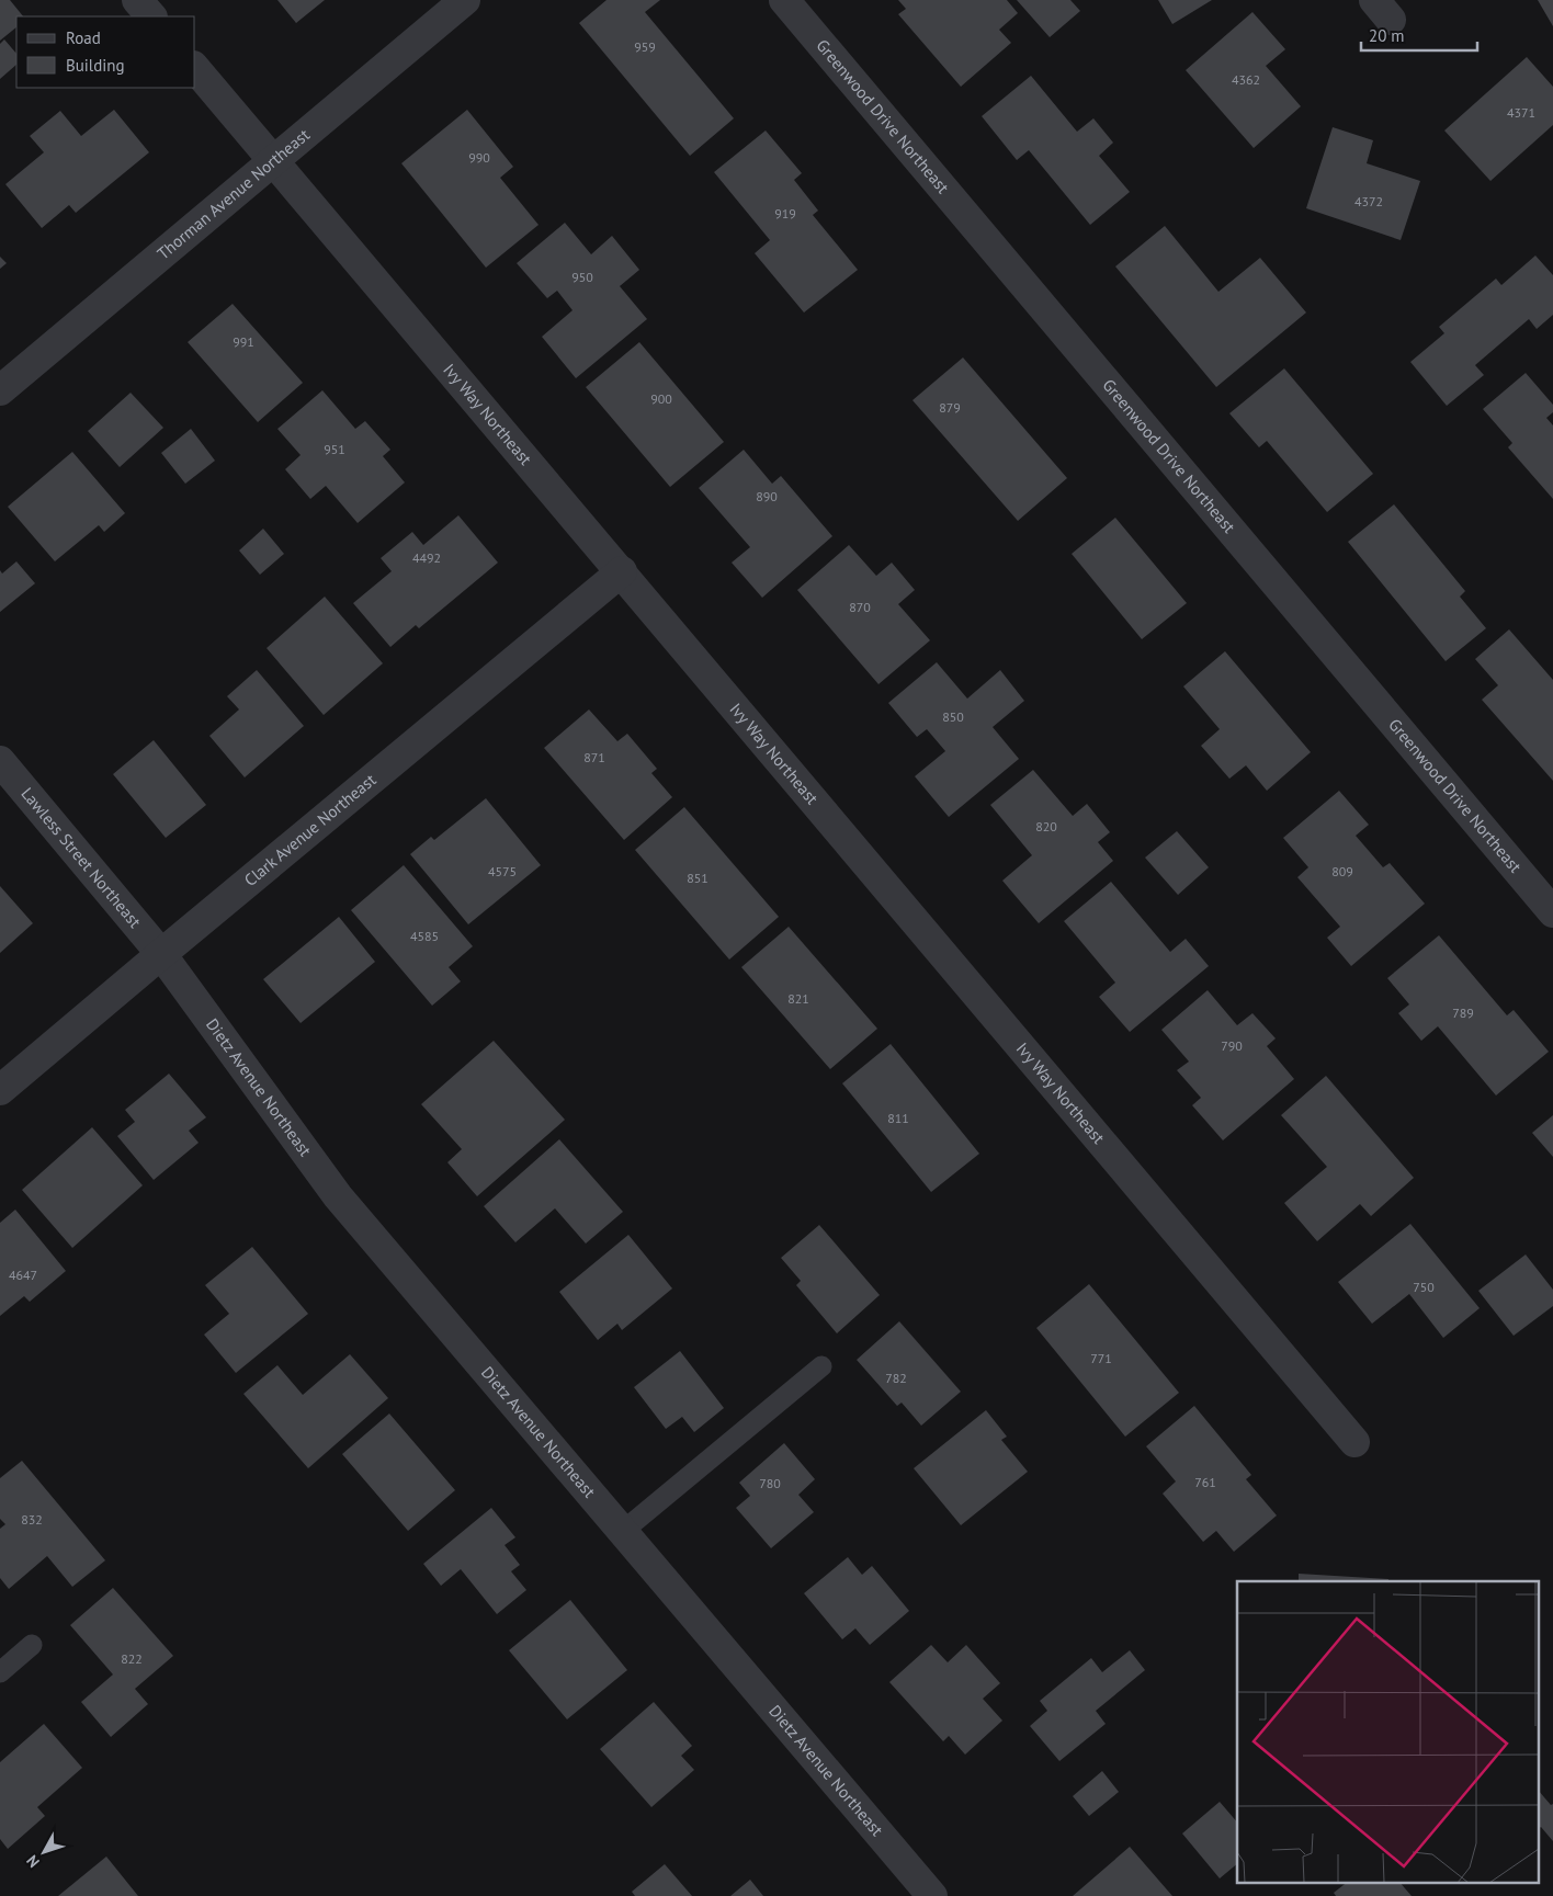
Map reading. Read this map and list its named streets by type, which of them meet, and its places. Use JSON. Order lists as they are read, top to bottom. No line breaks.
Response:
{"streets":{"street":["Greenwood Drive Northeast","Thorman Avenue Northeast","Ivy Way Northeast","Clark Avenue Northeast","Lawless Street Northeast","Dietz Avenue Northeast"]},"crossings":[["Thorman Avenue Northeast","Ivy Way Northeast"],["Ivy Way Northeast","Clark Avenue Northeast"],["Clark Avenue Northeast","Lawless Street Northeast"],["Clark Avenue Northeast","Dietz Avenue Northeast"],["Lawless Street Northeast","Dietz Avenue Northeast"]],"house_numbers":["959","4362","4371","990","4372","919","950","991","900","879","951","890","4492","870","850","871","820","4575","809","851","4585","821","789","790","811","4647","750","771","782","761","780","832","822"],"legend":["Road","Building"],"scale_bar":"20 m","north":"bottom left"}
